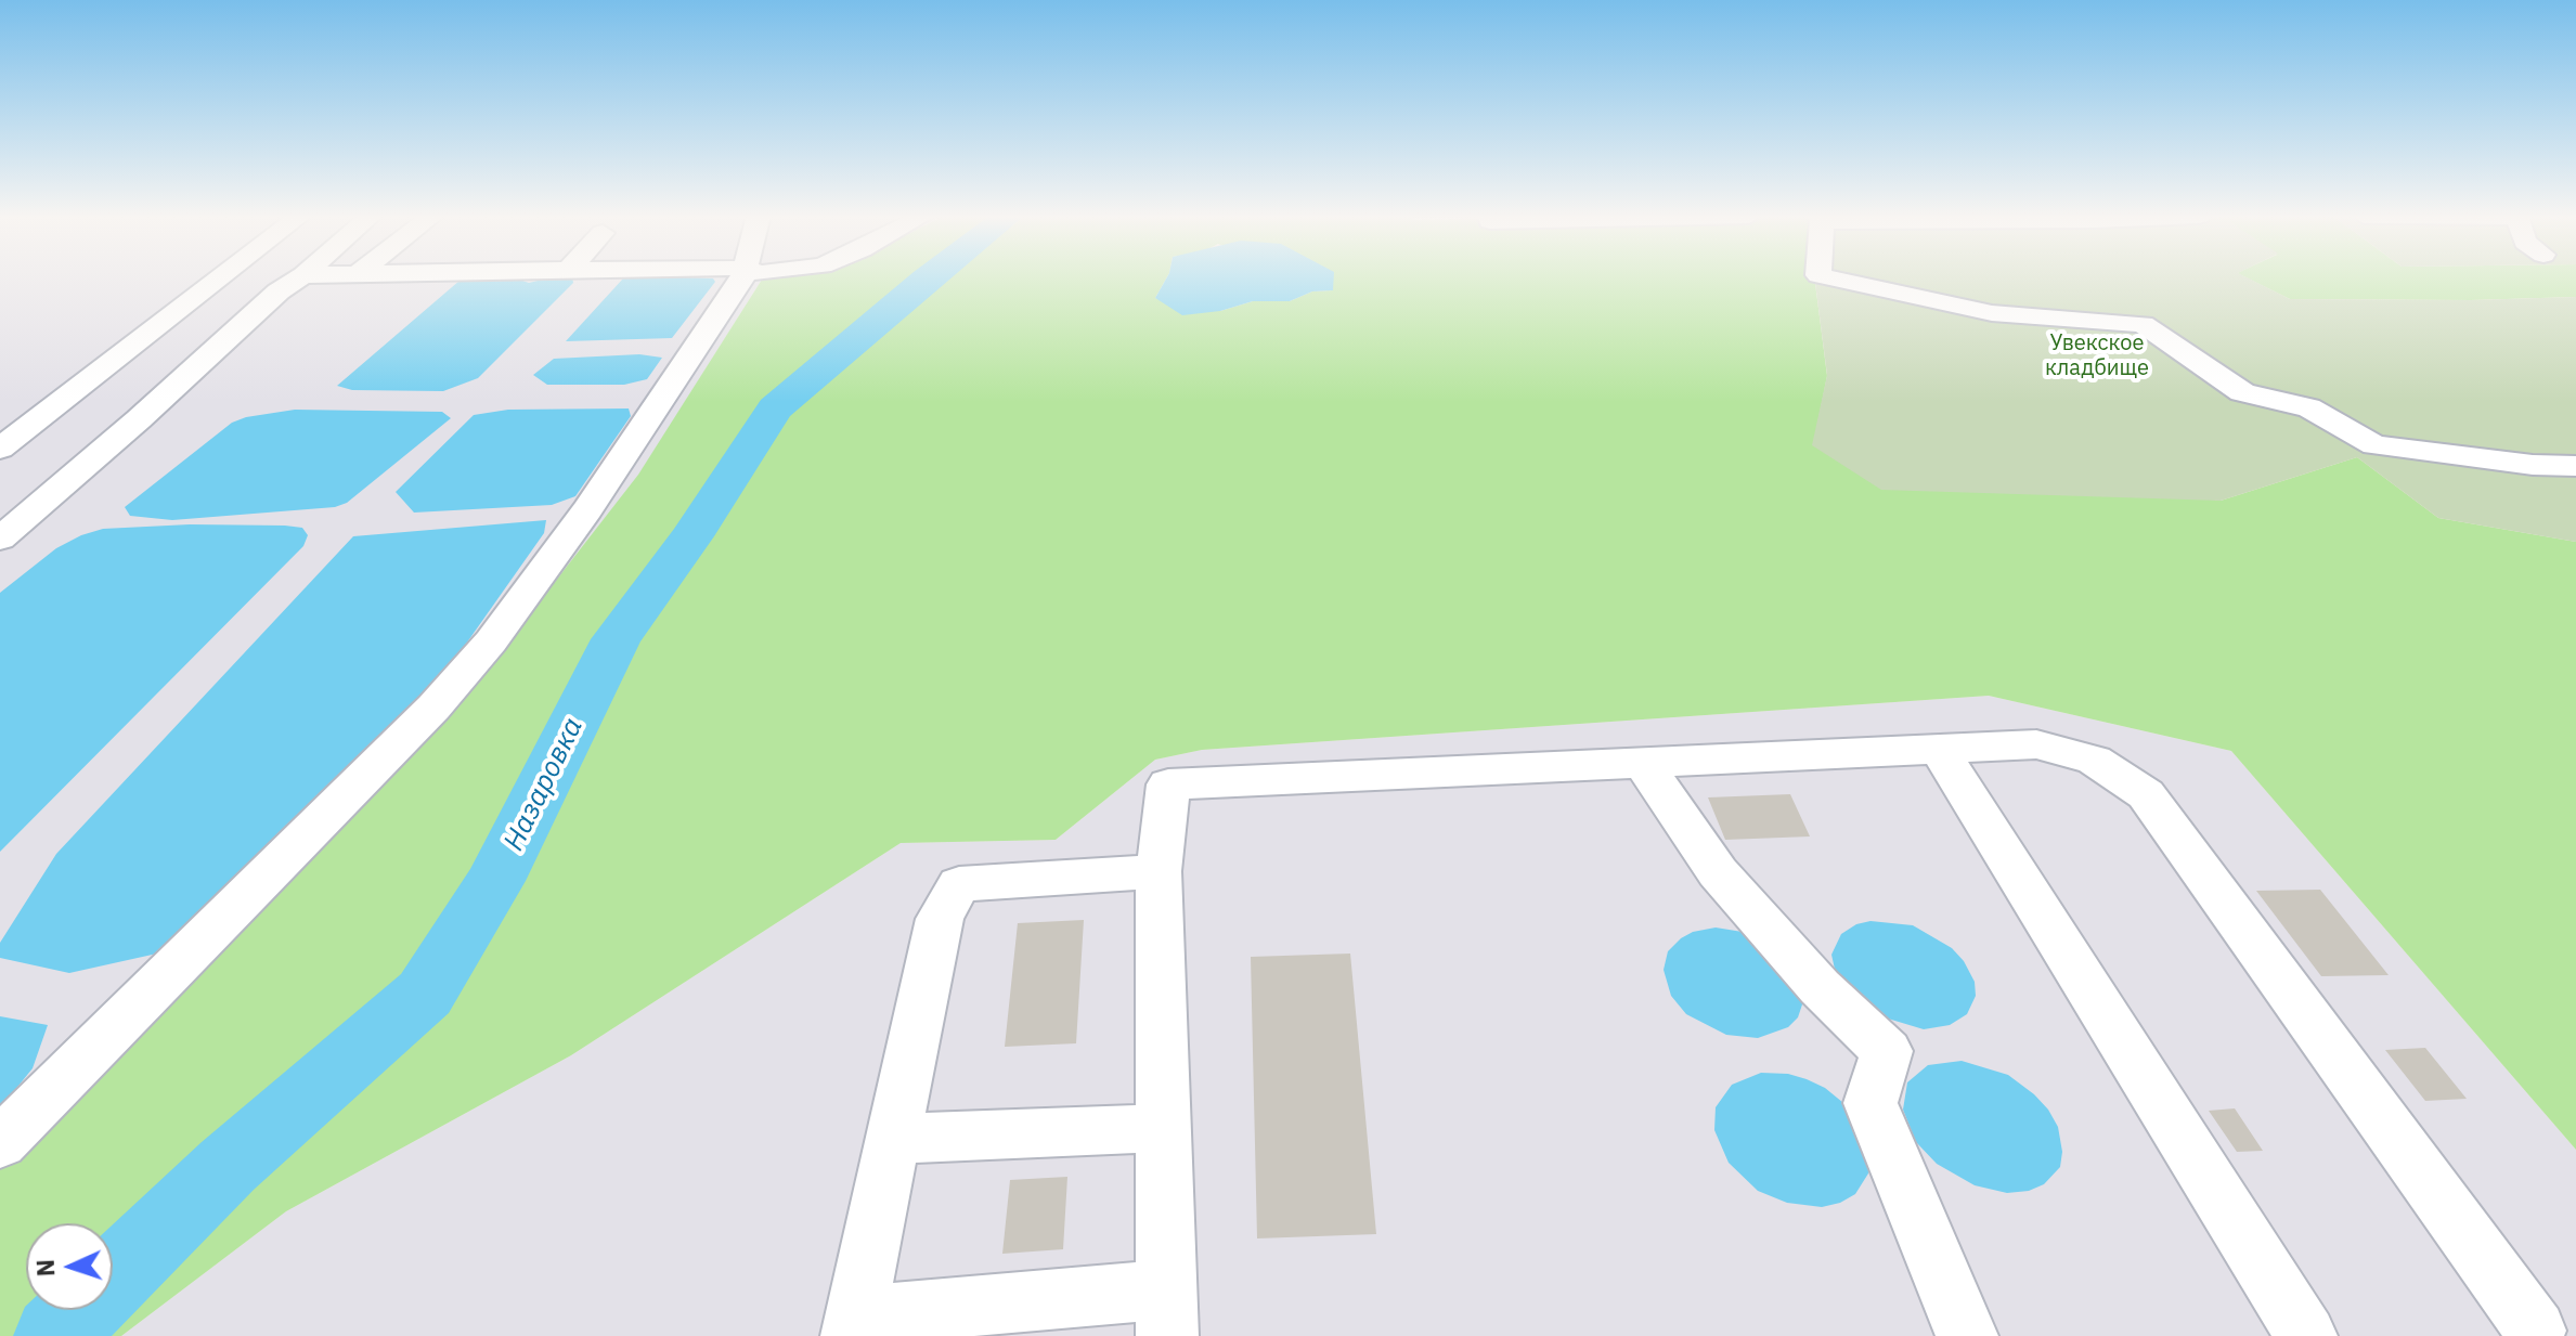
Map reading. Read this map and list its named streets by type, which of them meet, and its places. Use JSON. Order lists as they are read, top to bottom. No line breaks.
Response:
{"water":["Назаровка"],"parks":["Увекское кладбище"],"north":"left"}
